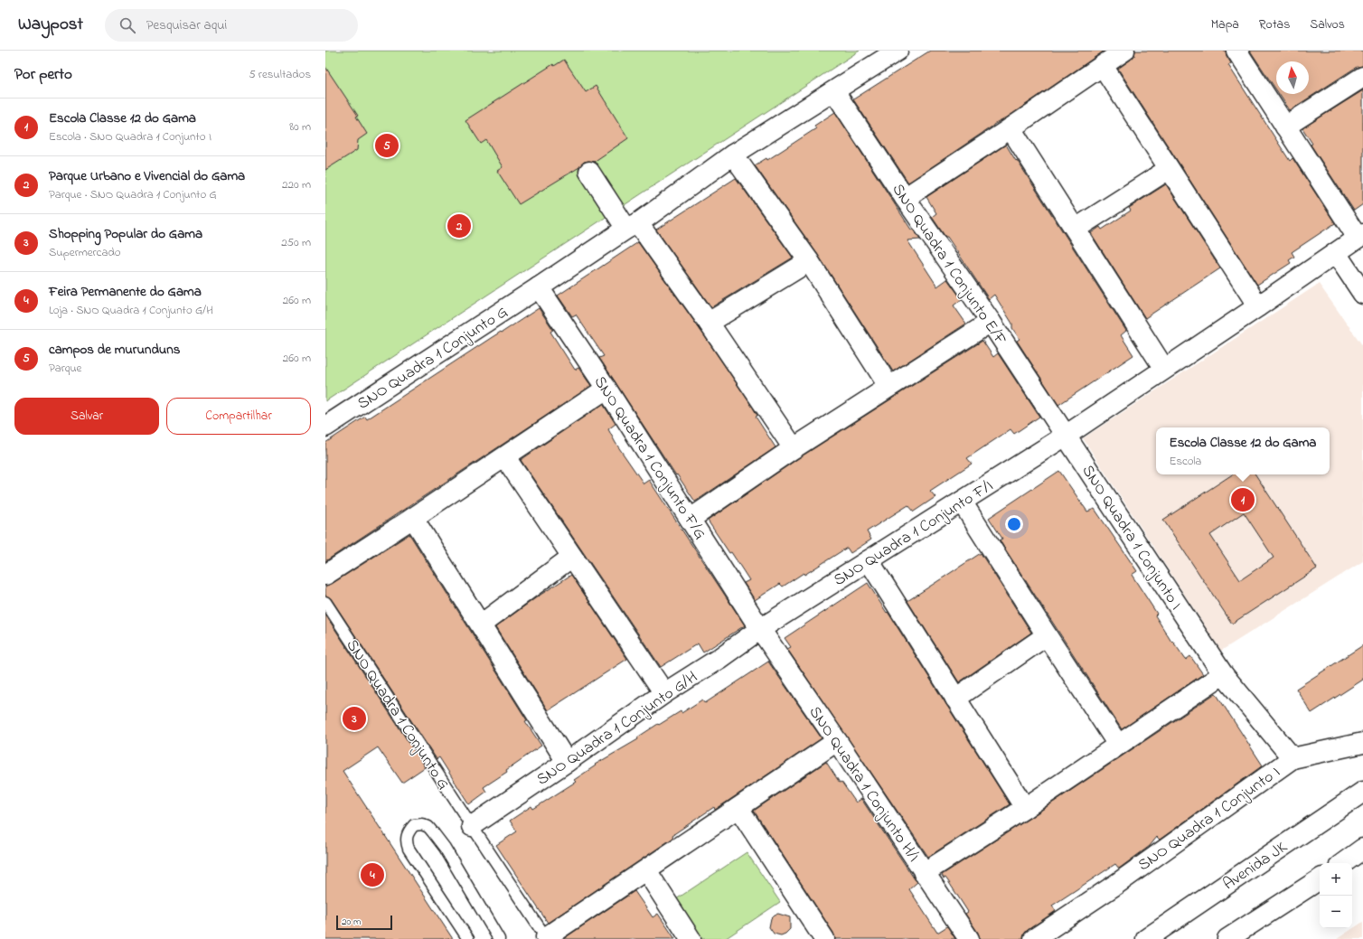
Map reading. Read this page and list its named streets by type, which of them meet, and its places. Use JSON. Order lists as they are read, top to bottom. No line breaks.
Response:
{"streets":{"street":["SNO Quadra 1 Conjunto E/F","SNO Quadra 1 Conjunto G","SNO Quadra 1 Conjunto F/G","SNO Quadra 1 Conjunto F/I","SNO Quadra 1 Conjunto I","SNO Quadra 1 Conjunto G/H","SNO Quadra 1 Conjunto H/I","Avenida JK"]},"crossings":[["SNO Quadra 1 Conjunto E/F","SNO Quadra 1 Conjunto G"],["SNO Quadra 1 Conjunto E/F","SNO Quadra 1 Conjunto F/I"],["SNO Quadra 1 Conjunto E/F","SNO Quadra 1 Conjunto I"],["SNO Quadra 1 Conjunto G","SNO Quadra 1 Conjunto F/G"],["SNO Quadra 1 Conjunto G","SNO Quadra 1 Conjunto G/H"],["SNO Quadra 1 Conjunto F/G","SNO Quadra 1 Conjunto F/I"],["SNO Quadra 1 Conjunto F/G","SNO Quadra 1 Conjunto G/H"],["SNO Quadra 1 Conjunto F/G","SNO Quadra 1 Conjunto H/I"],["SNO Quadra 1 Conjunto F/I","SNO Quadra 1 Conjunto I"],["SNO Quadra 1 Conjunto F/I","SNO Quadra 1 Conjunto G/H"],["SNO Quadra 1 Conjunto F/I","SNO Quadra 1 Conjunto H/I"],["SNO Quadra 1 Conjunto G/H","SNO Quadra 1 Conjunto H/I"]],"scale_bar":"20 m","north":"top","page":{"header":"Waypost","search":"Pesquisar aqui","nav":["Mapa","Rotas","Salvos"],"heading":["Por perto","5 resultados"],"list":[{"mark":"1","name":"Escola Classe 12 do Gama","note":"Escola · SNO Quadra 1 Conjunto I","value":"80 m"},{"mark":"2","name":"Parque Urbano e Vivencial do Gama","note":"Parque · SNO Quadra 1 Conjunto G","value":"220 m"},{"mark":"3","name":"Shopping Popular do Gama","note":"Supermercado","value":"250 m"},{"mark":"4","name":"Feira Permanente do Gama","note":"Loja · SNO Quadra 1 Conjunto G/H","value":"260 m"},{"mark":"5","name":"campos de murunduns","note":"Parque","value":"260 m"}],"pins":["5","2","1","3","4"],"buttons":["Salvar","Compartilhar"],"popup":["Escola Classe 12 do Gama","Escola"],"map_buttons":["+","−"],"scale":"20 m"}}
